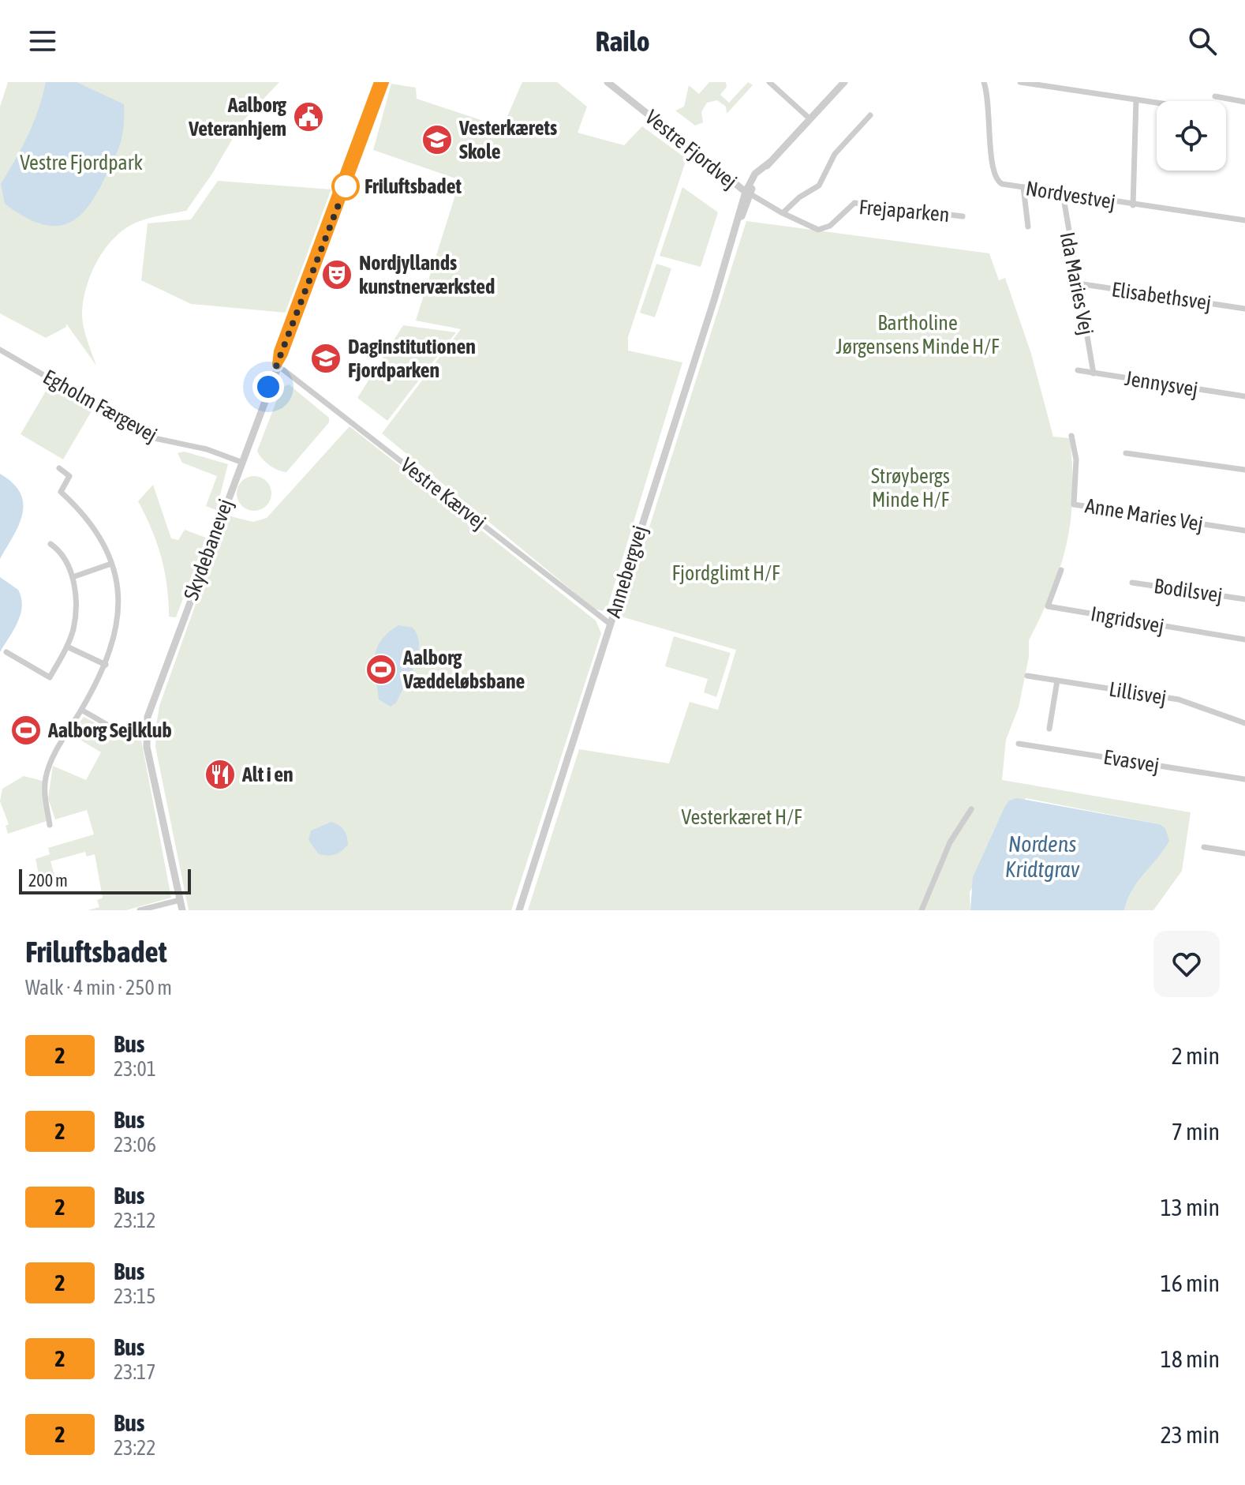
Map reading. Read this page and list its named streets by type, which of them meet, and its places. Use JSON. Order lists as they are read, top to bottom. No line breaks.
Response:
{"streets":{"street":["Vestre Fjordvej","Nordvestvej","Frejaparken","Ida Maries Vej","Elisabethsvej","Jennysvej","Egholm Færgevej","Vestre Kærvej","Anne Maries Vej","Skydebanevej","Annebergvej","Bodilsvej","Ingridsvej","Lillisvej","Evasvej"]},"crossings":[["Vestre Fjordvej","Frejaparken"],["Vestre Fjordvej","Annebergvej"],["Nordvestvej","Ida Maries Vej"],["Frejaparken","Annebergvej"],["Ida Maries Vej","Elisabethsvej"],["Ida Maries Vej","Jennysvej"],["Egholm Færgevej","Skydebanevej"],["Vestre Kærvej","Skydebanevej"],["Vestre Kærvej","Annebergvej"]],"water":["Nordens Kridtgrav"],"parks":["Vestre Fjordpark","Bartholine Jørgensens Minde H/F","Strøybergs Minde H/F","Fjordglimt H/F","Vesterkæret H/F"],"places":{"public building":["Aalborg Veteranhjem"],"school or university":["Vesterkærets Skole","Daginstitutionen Fjordparken"],"other":["Friluftsbadet"],"theatre":["Nordjyllands kunstnerværksted"],"sports":["Aalborg Væddeløbsbane","Aalborg Sejlklub"],"restaurant":["Alt i en"]},"lines":["bus line 2"],"scale_bar":"200 m","page":{"header":"Railo","scale":"200 m","heading":["Friluftsbadet","Walk · 4 min · 250 m"],"list":[{"mark":"2","name":"Bus","note":"23:01","value":"2 min"},{"mark":"2","name":"Bus","note":"23:06","value":"7 min"},{"mark":"2","name":"Bus","note":"23:12","value":"13 min"},{"mark":"2","name":"Bus","note":"23:15","value":"16 min"},{"mark":"2","name":"Bus","note":"23:17","value":"18 min"},{"mark":"2","name":"Bus","note":"23:22","value":"23 min"}]}}
